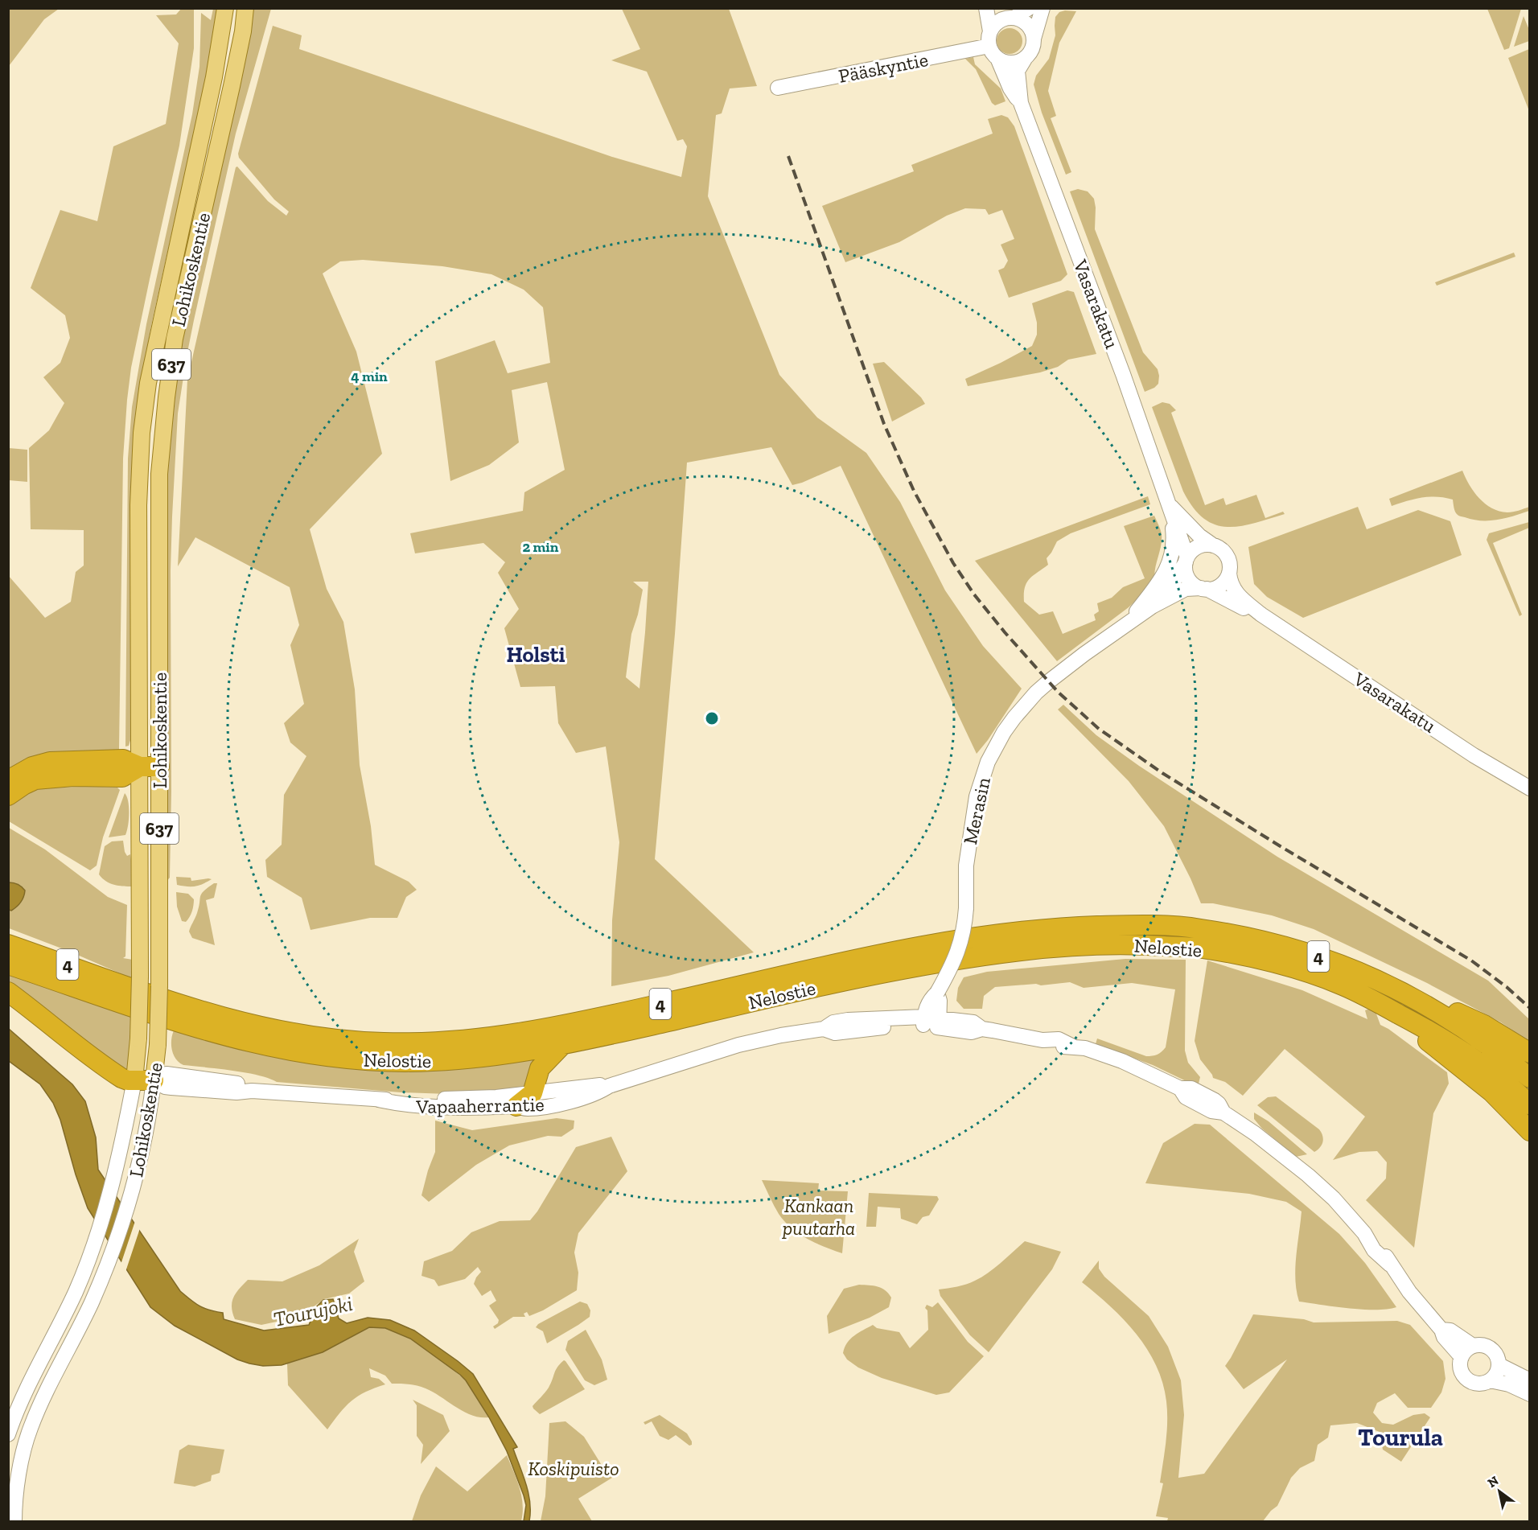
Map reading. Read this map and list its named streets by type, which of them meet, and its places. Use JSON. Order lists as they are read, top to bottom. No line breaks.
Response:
{"streets":{"highway":["Nelostie","4"],"main road":["Lohikoskentie","637"],"street":["Pääskyntie","Vasarakatu","Merasin","Vapaaherrantie"]},"crossings":[["Pääskyntie","Vasarakatu"],["Lohikoskentie","Vapaaherrantie"],["Vasarakatu","Merasin"],["Merasin","Vapaaherrantie"]],"districts":["Holsti","Tourula"],"water":["Tourujoki"],"parks":["Kankaan puutarha","Koskipuisto"],"north":"top left","rings":["4 min","2 min"]}
